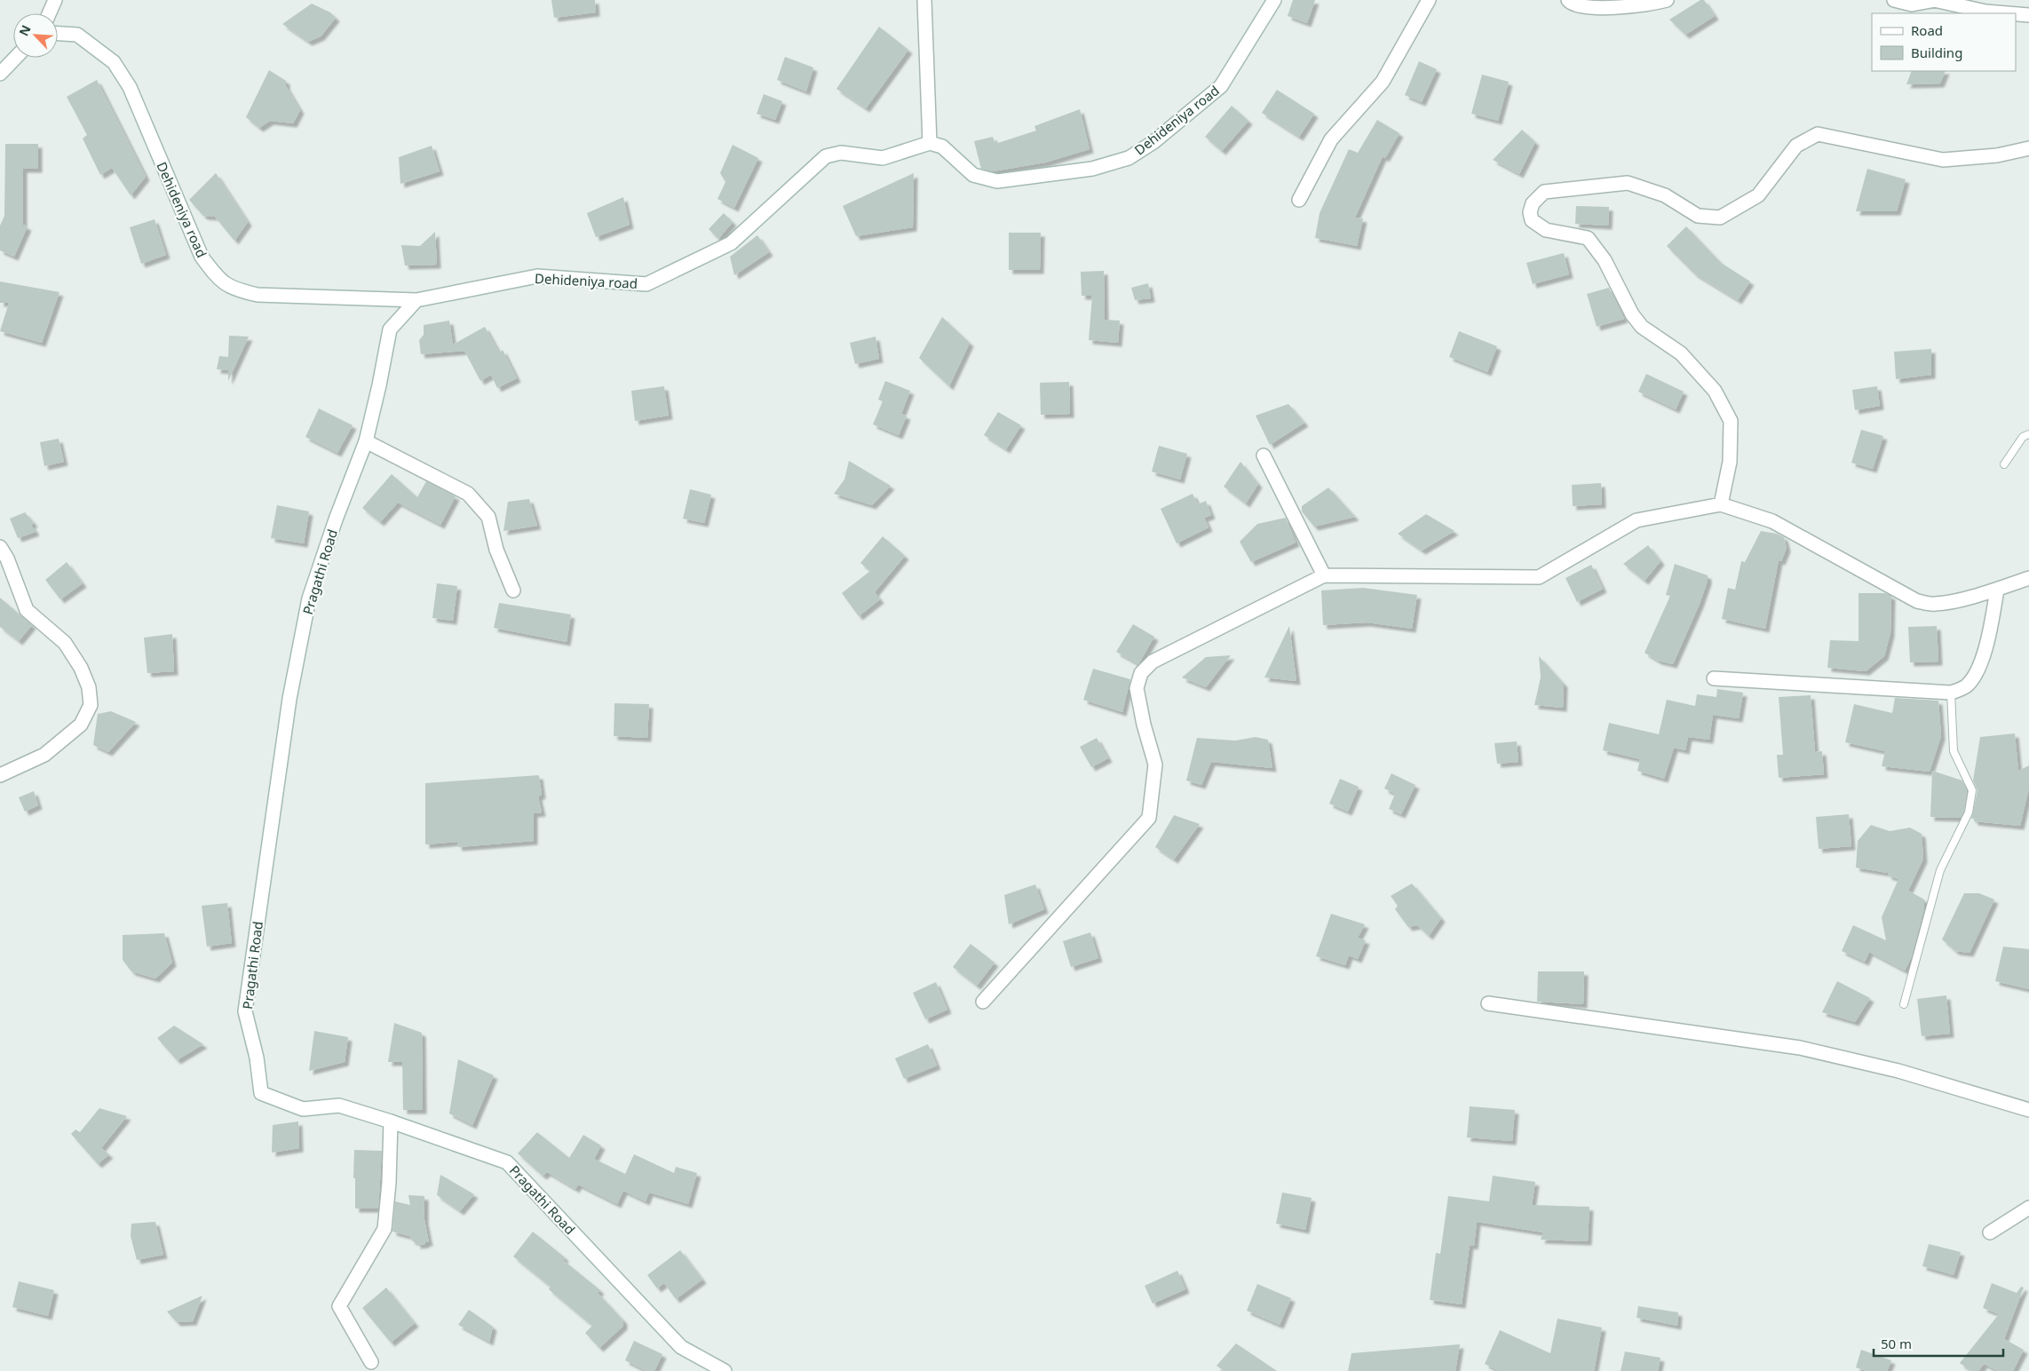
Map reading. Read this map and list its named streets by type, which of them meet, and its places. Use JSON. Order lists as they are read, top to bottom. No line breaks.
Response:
{"streets":{"street":["Dehideniya road","Pragathi Road"]},"crossings":[["Dehideniya road","Pragathi Road"]],"legend":["Road","Building"],"scale_bar":"50 m","north":"top left"}
